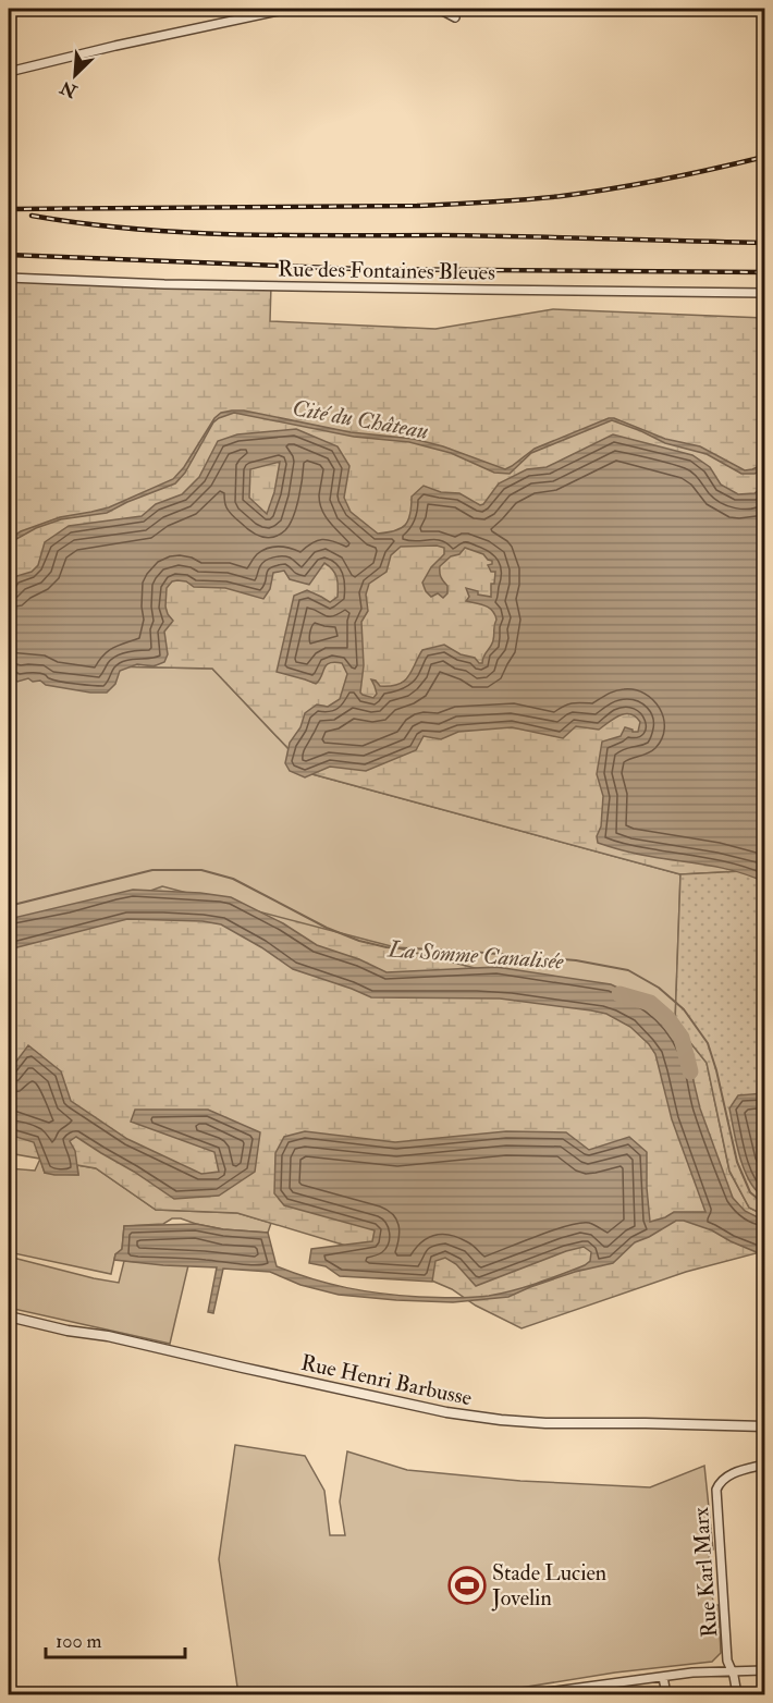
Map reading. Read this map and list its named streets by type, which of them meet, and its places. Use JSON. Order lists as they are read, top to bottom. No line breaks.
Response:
{"streets":{"street":["Rue des Fontaines Bleues","Rue Henri Barbusse","Rue Karl Marx"]},"water":["Cité du Château","La Somme Canalisée"],"places":{"sports":["Stade Lucien Jovelin"]},"scale_bar":"100 m","north":"bottom left"}
